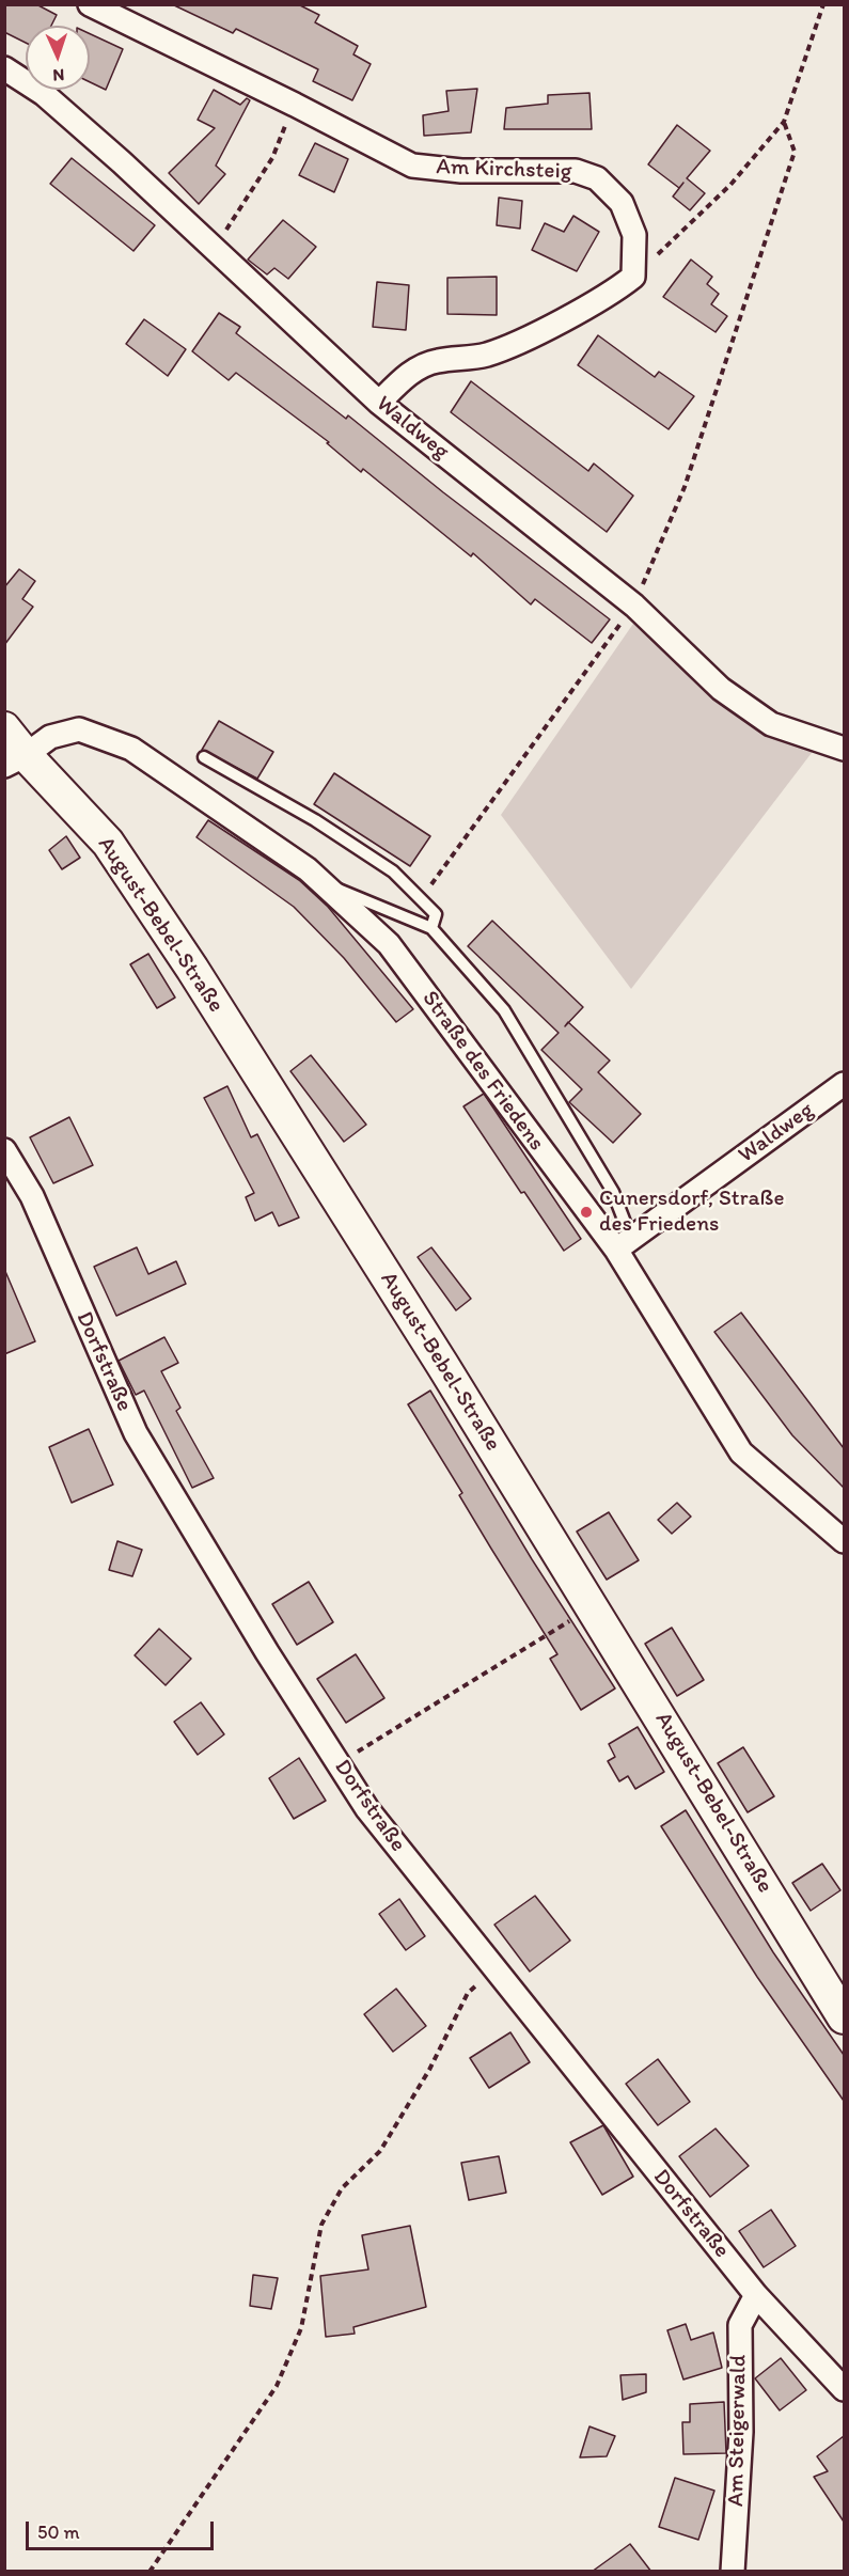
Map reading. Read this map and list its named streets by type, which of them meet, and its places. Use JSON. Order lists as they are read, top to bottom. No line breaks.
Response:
{"streets":{"main road":["August-Bebel-Straße"],"street":["Am Kirchsteig","Waldweg","Straße des Friedens","Dorfstraße","Am Steigerwald"]},"crossings":[["Waldweg","Straße des Friedens"],["August-Bebel-Straße","Straße des Friedens"],["Dorfstraße","Am Steigerwald"]],"places":["Cunersdorf, Straße des Friedens"],"scale_bar":"50 m","north":"bottom"}
